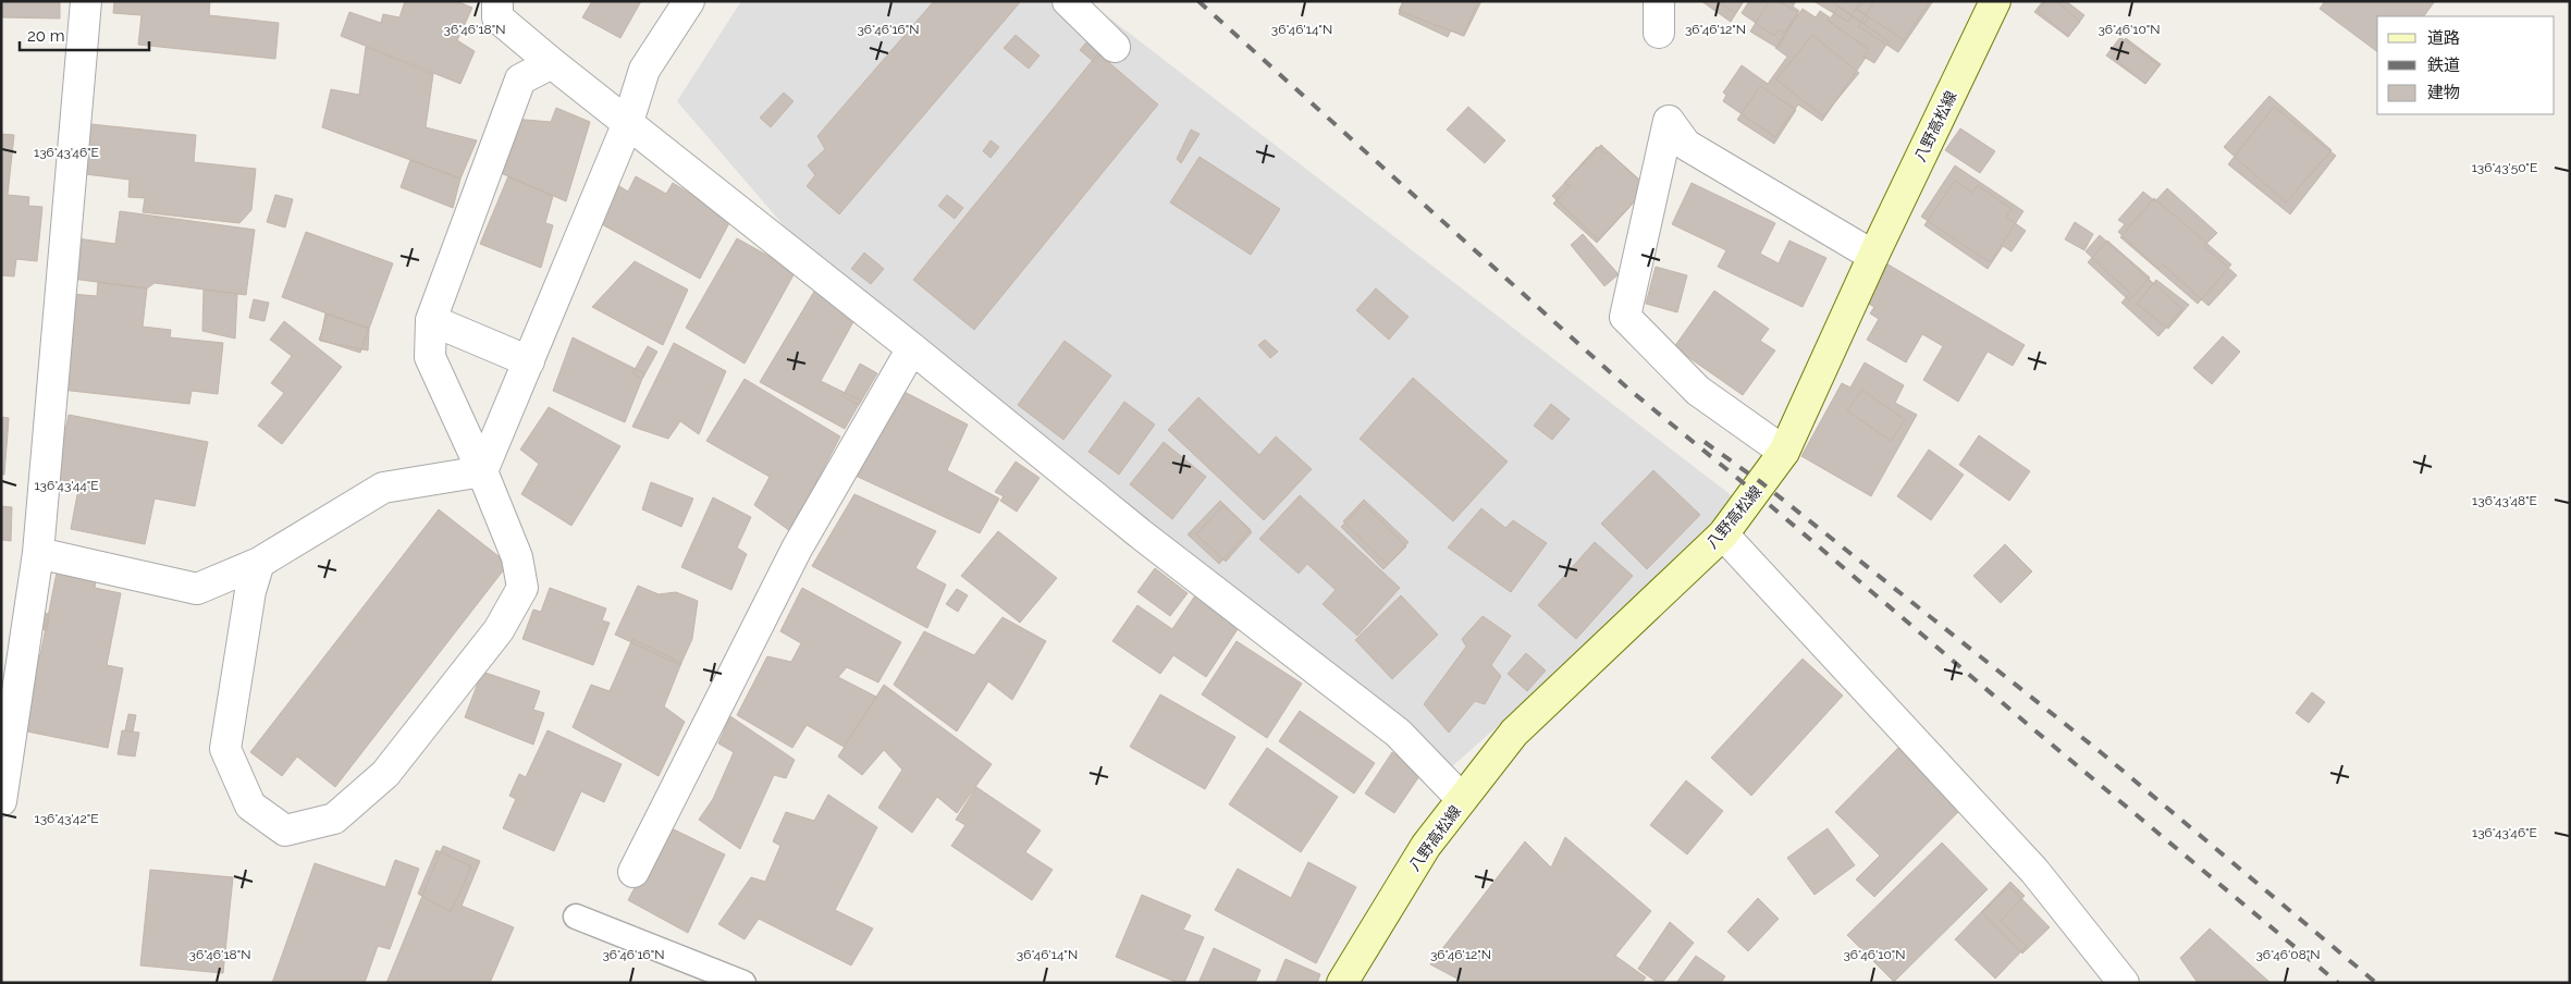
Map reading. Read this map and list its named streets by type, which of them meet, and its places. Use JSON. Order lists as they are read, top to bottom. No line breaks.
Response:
{"streets":{"main road":["八野高松線"]},"legend":["道路","鉄道","建物"],"scale_bar":"20 m","coordinates":["36°46'18\"N","36°46'16\"N","36°46'14\"N","36°46'12\"N","36°46'10\"N","136°43'46\"E","136°43'50\"E","136°43'44\"E","136°43'48\"E","136°43'42\"E","36°46'08\"N"]}
